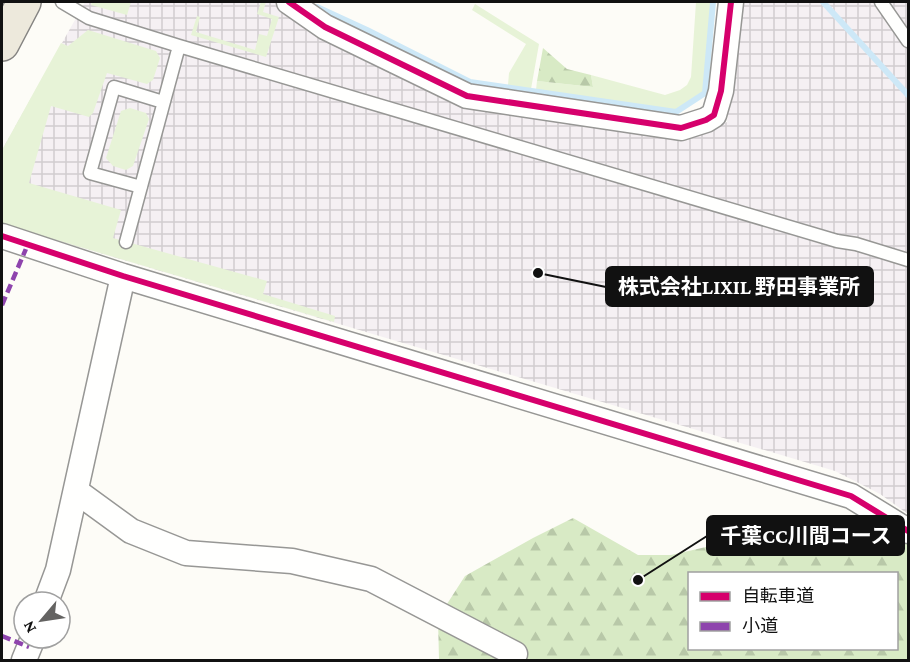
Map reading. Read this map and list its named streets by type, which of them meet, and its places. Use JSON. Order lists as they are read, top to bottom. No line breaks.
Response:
{"places":["株式会社LIXIL 野田事業所","千葉CC川間コース"],"legend":["自転車道","小道"],"north":"bottom left"}
